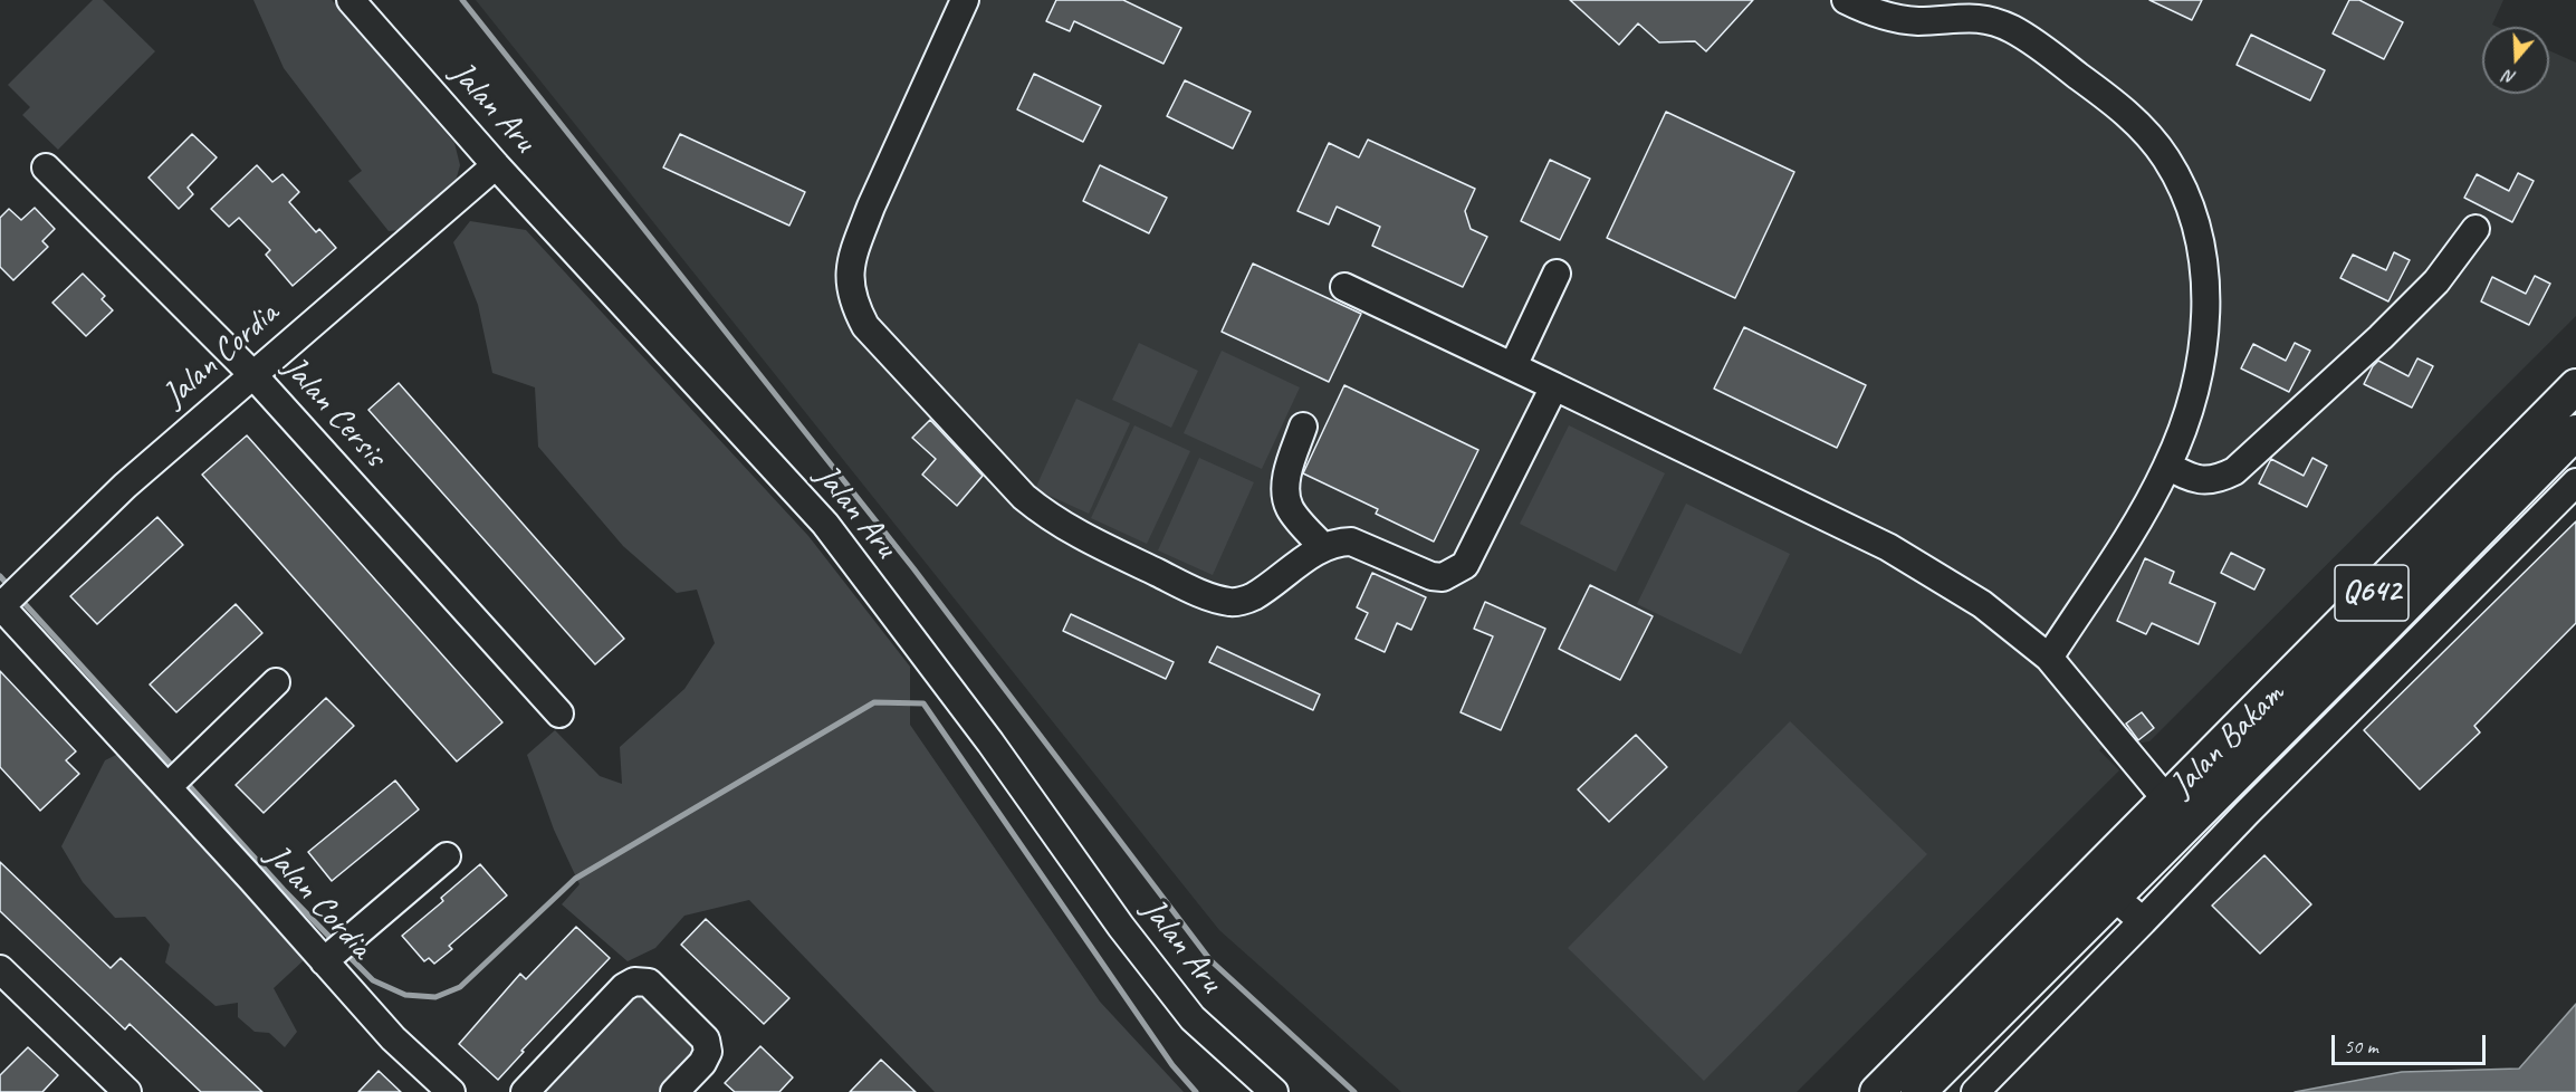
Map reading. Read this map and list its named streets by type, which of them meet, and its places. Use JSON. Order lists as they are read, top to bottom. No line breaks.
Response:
{"streets":{"main road":["Q642","Jalan Bakam"],"street":["Jalan Aru","Jalan Cordia","Jalan Cersis"]},"crossings":[["Jalan Aru","Jalan Cordia"],["Jalan Cordia","Jalan Cersis"]],"scale_bar":"50 m","north":"bottom"}
